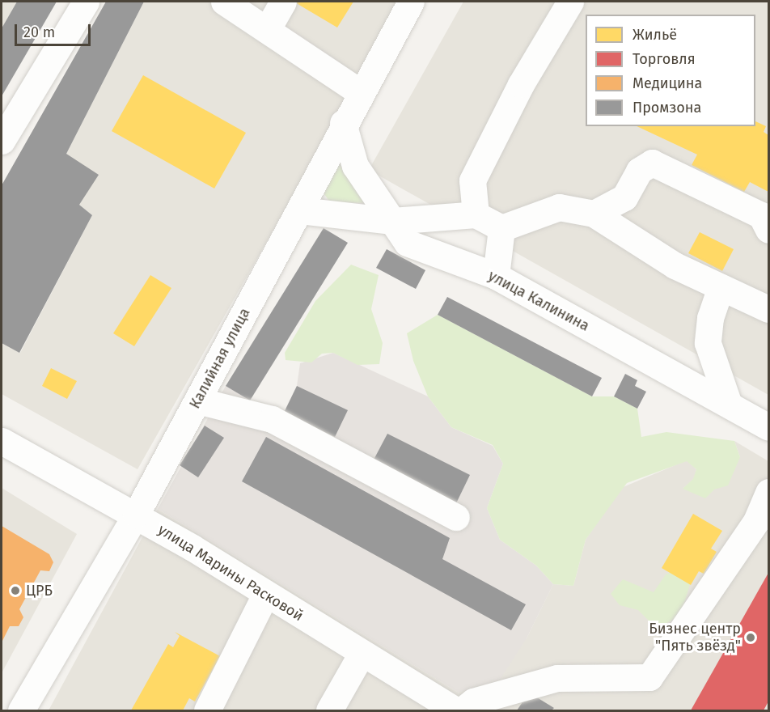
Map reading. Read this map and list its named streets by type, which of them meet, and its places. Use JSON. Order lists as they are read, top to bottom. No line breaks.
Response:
{"streets":{"street":["улица Калинина","Калийная улица","улица Марины Расковой"]},"crossings":[["улица Калинина","Калийная улица"],["Калийная улица","улица Марины Расковой"]],"places":["ЦРБ","Бизнес центр \"Пять звёзд\""],"legend":["Жильё","Торговля","Медицина","Промзона"],"scale_bar":"20 m"}
